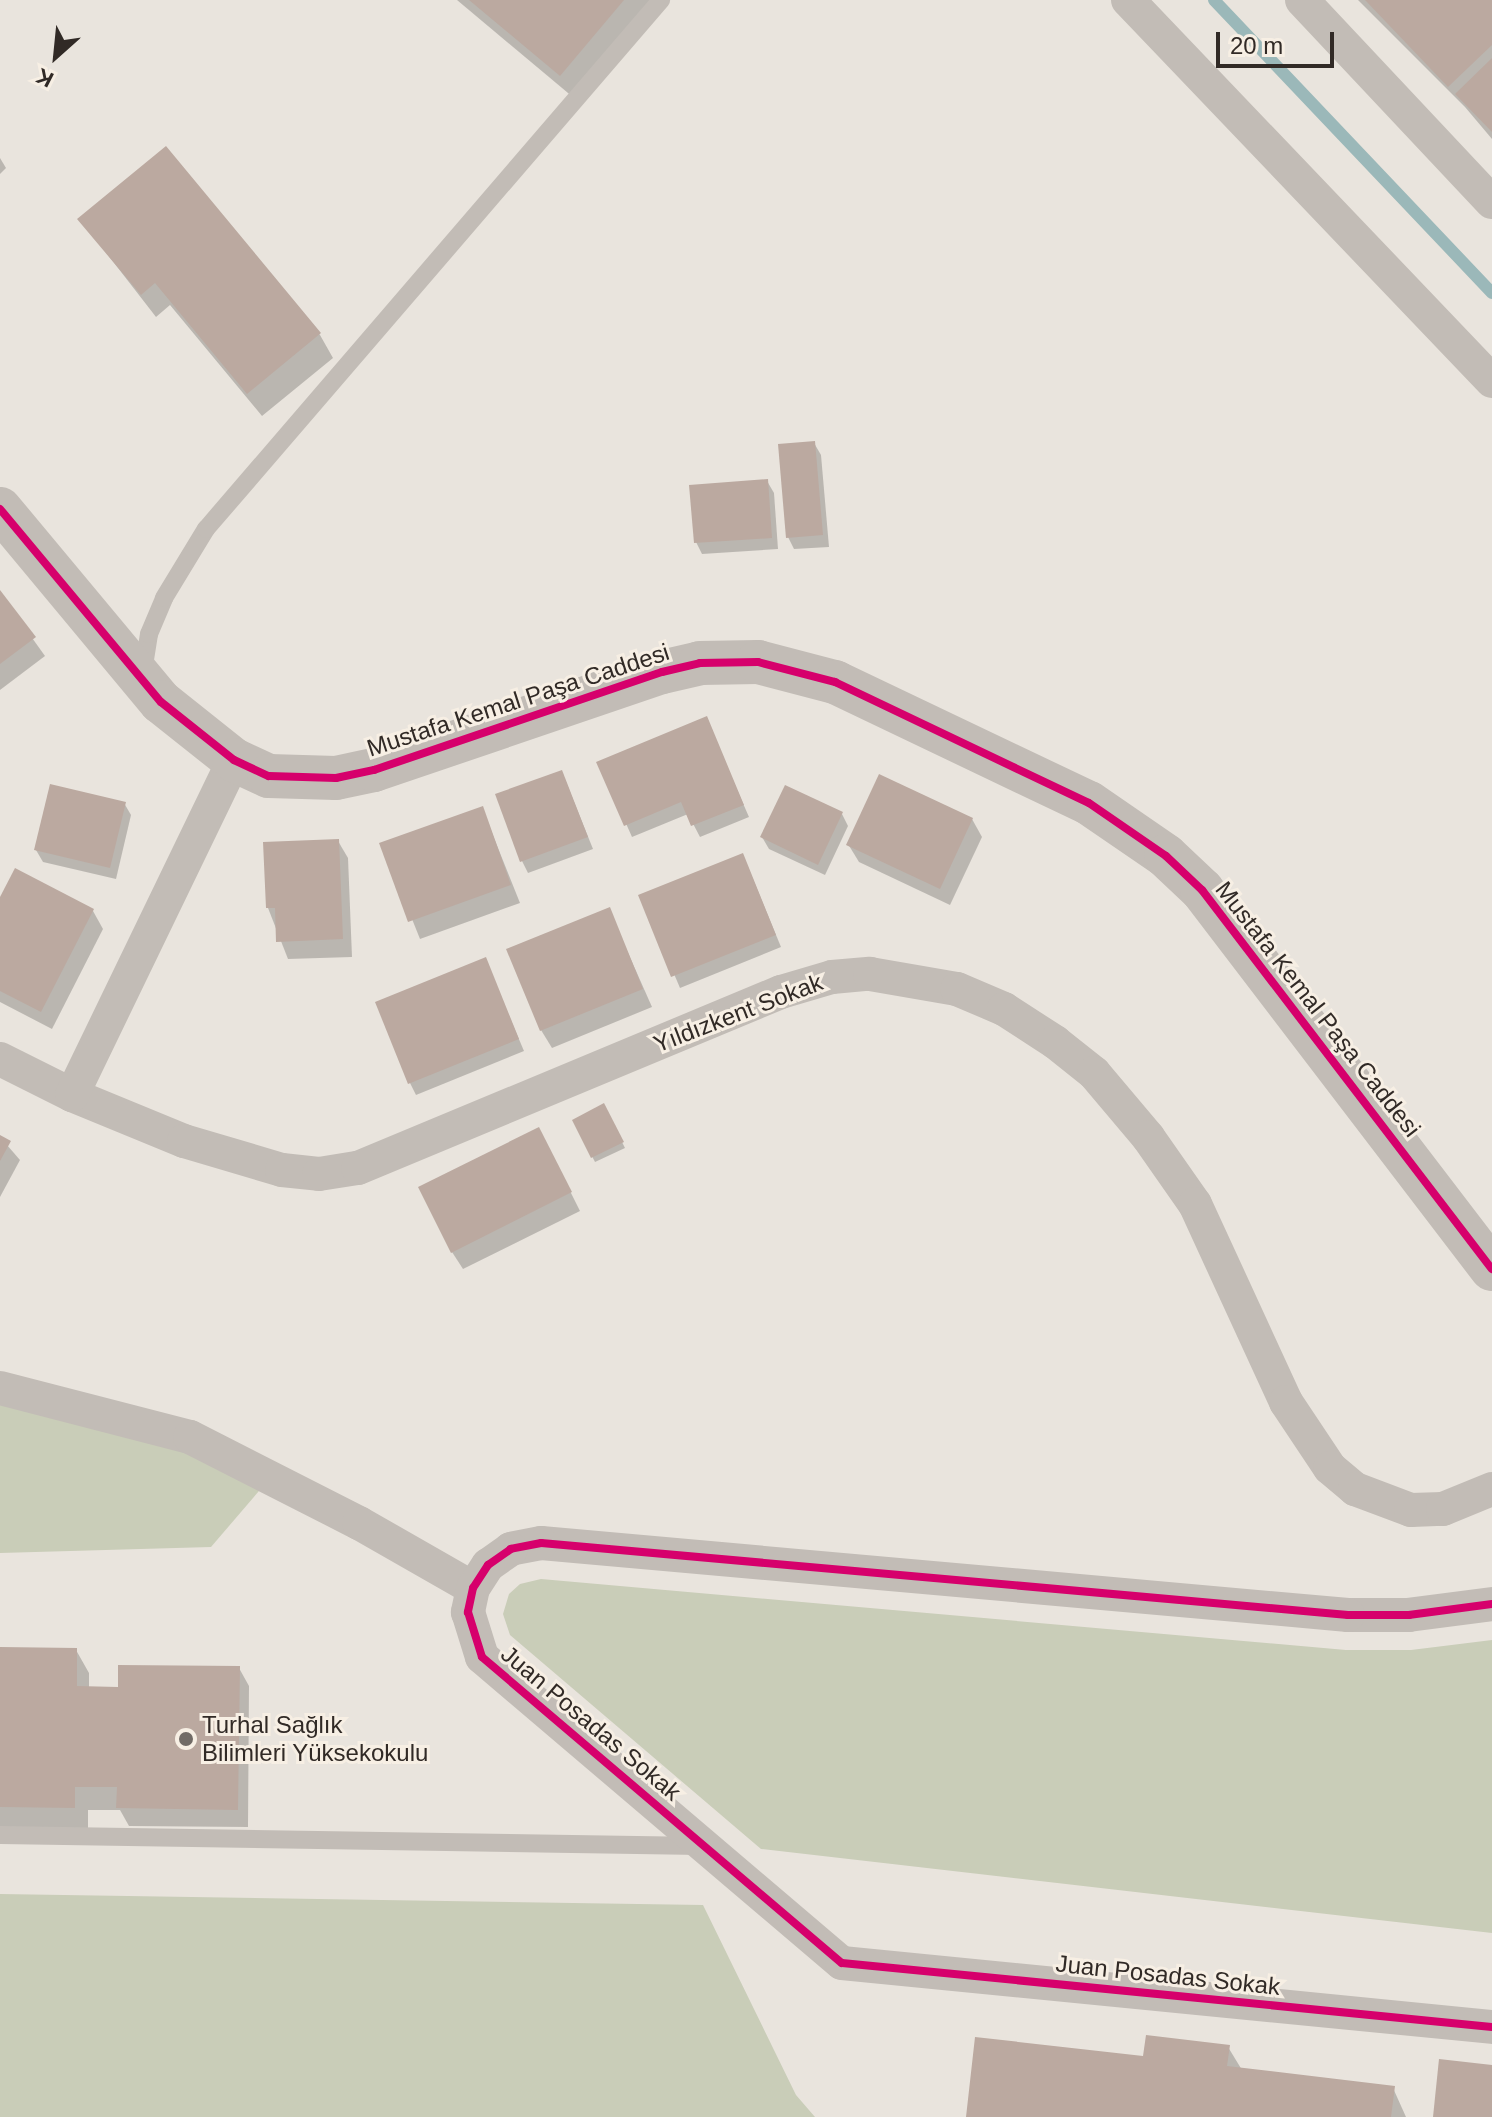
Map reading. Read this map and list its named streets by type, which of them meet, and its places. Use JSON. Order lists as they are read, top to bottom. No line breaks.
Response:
{"streets":{"street":["Mustafa Kemal Paşa Caddesi","Yıldızkent Sokak","Juan Posadas Sokak"]},"places":["Turhal Sağlık Bilimleri Yüksekokulu"],"scale_bar":"20 m","north":"bottom left"}
